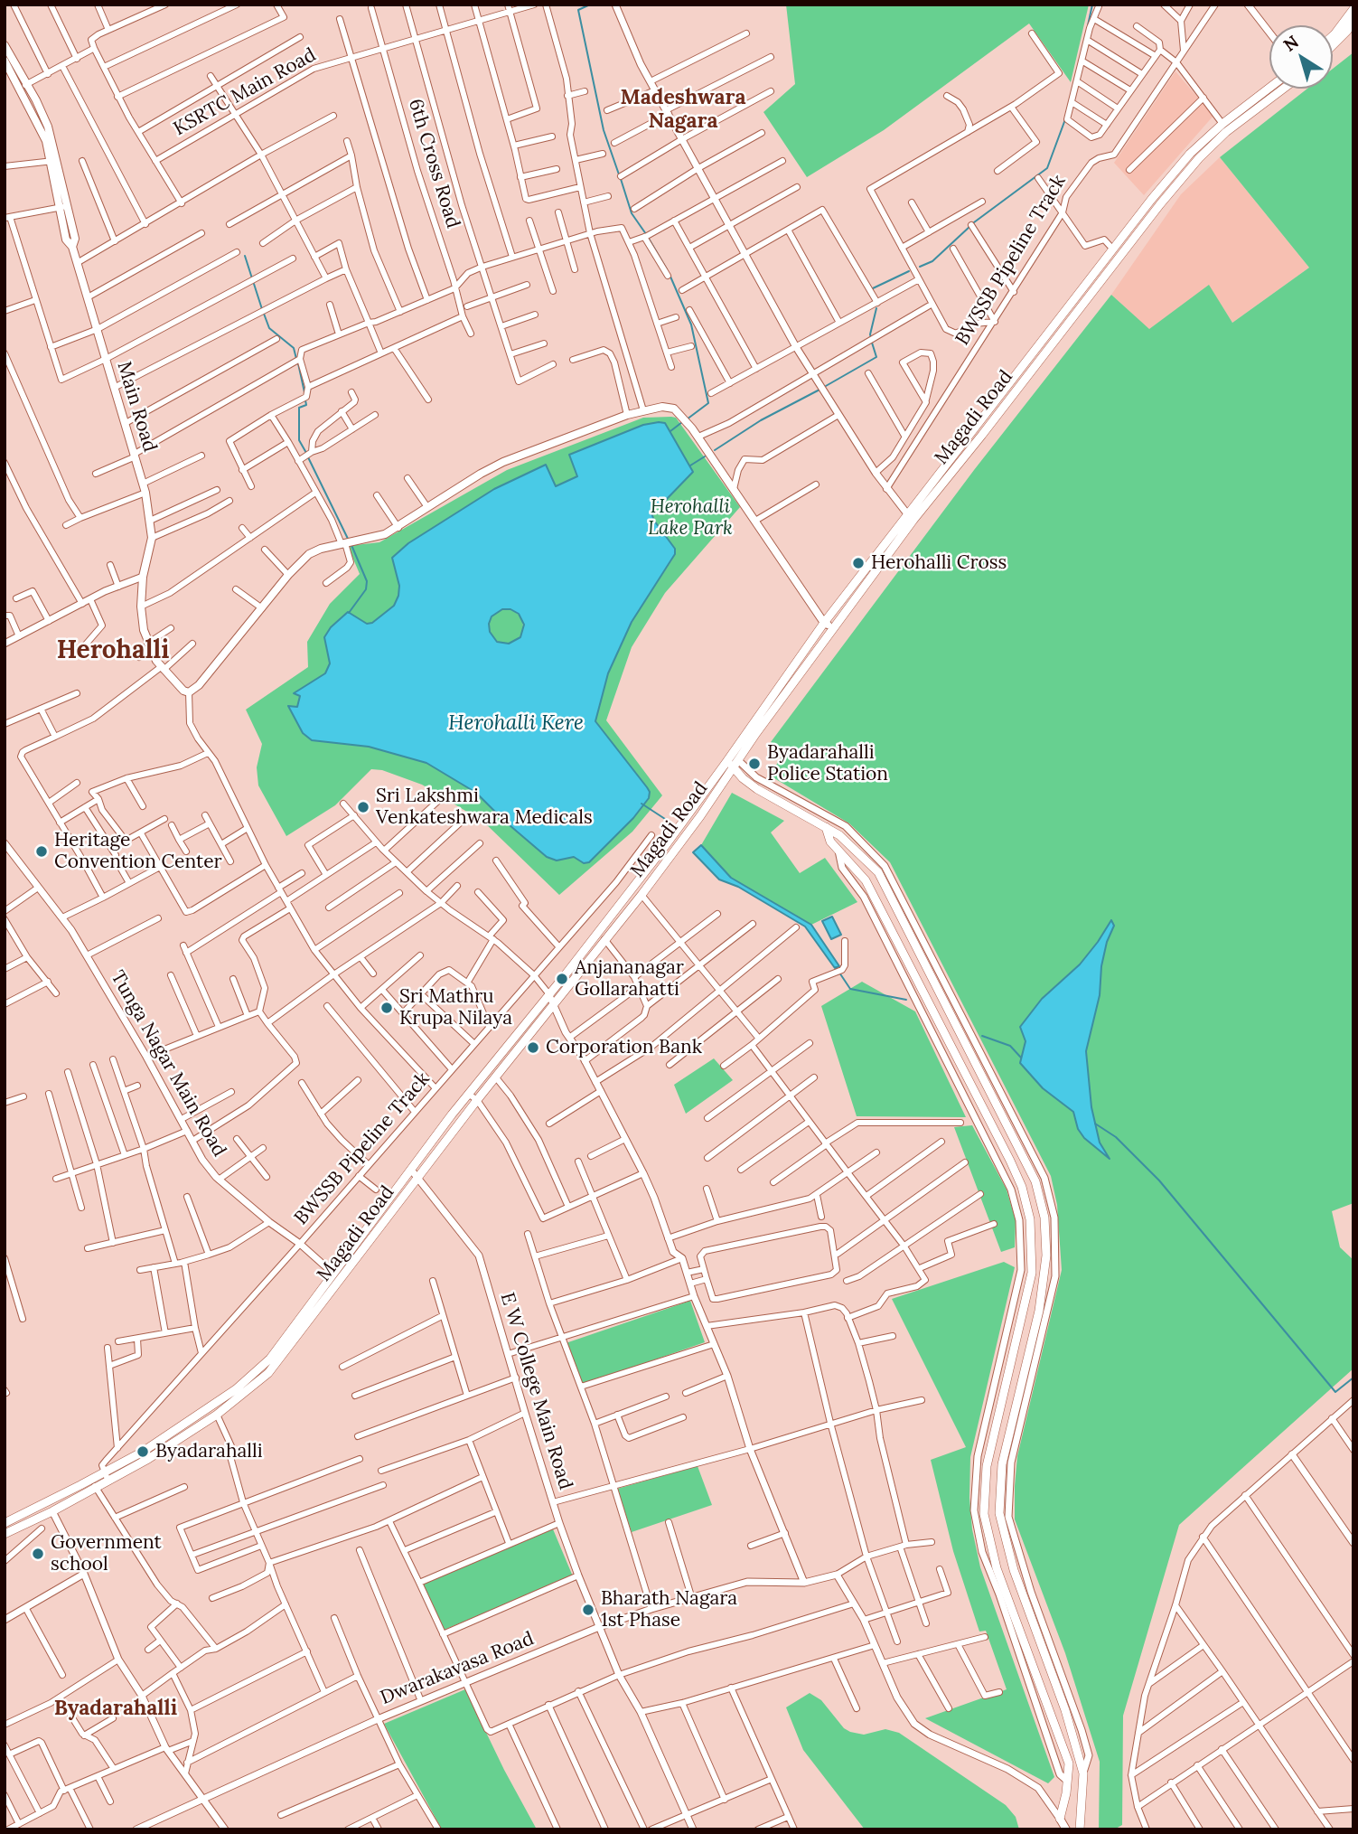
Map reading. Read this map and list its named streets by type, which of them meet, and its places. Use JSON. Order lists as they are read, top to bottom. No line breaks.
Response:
{"streets":{"main road":["Main Road","Magadi Road"],"street":["KSRTC Main Road","6th Cross Road","BWSSB Pipeline Track","Tunga Nagar Main Road","E W College Main Road","Dwarakavasa Road"]},"crossings":[["KSRTC Main Road","6th Cross Road"],["BWSSB Pipeline Track","Magadi Road"],["BWSSB Pipeline Track","Tunga Nagar Main Road"],["Magadi Road","Tunga Nagar Main Road"],["Magadi Road","E W College Main Road"],["E W College Main Road","Dwarakavasa Road"]],"districts":["Madeshwara Nagara","Herohalli","Byadarahalli"],"water":["Herohalli Kere"],"parks":["Herohalli Lake Park"],"places":["Herohalli Cross","Byadarahalli Police Station","Sri Lakshmi Venkateshwara Medicals","Heritage Convention Center","Anjananagar Gollarahatti","Sri Mathru Krupa Nilaya","Corporation Bank","Byadarahalli","Government school","Bharath Nagara 1st Phase"],"north":"top left"}
